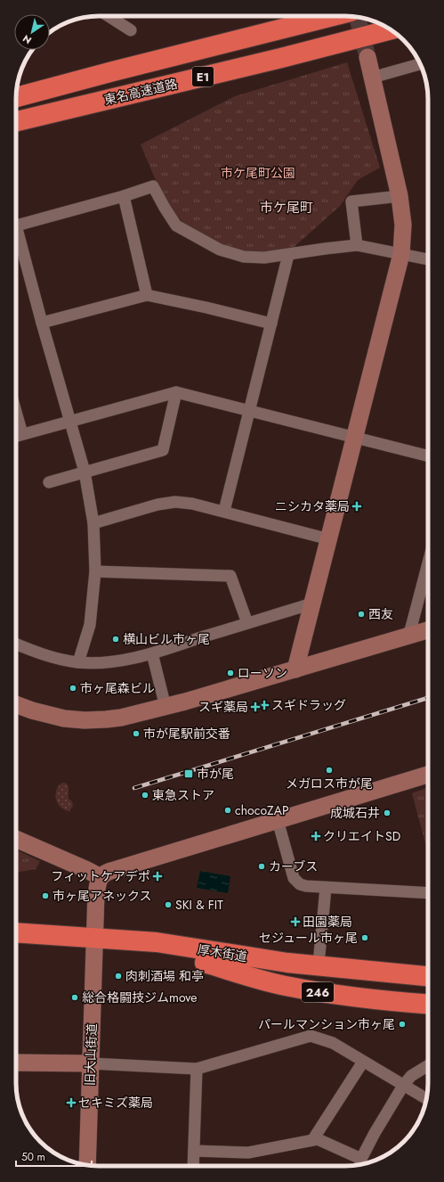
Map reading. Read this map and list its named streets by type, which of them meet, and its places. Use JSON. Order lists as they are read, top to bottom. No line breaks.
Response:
{"streets":{"highway":["E1","東名高速道路","厚木街道","246"],"street":["旧大山街道"]},"crossings":[["厚木街道","246"],["厚木街道","旧大山街道"]],"districts":["市ケ尾町"],"parks":["市ケ尾町公園"],"places":{"health":["ニシカタ薬局","スギドラッグ","スギ薬局","クリエイトSD","フィットケアデポ","田園薬局","セキミズ薬局"],"other":["西友","横山ビル市ヶ尾","ローソン","市ヶ尾森ビル","市が尾駅前交番","メガロス市が尾","東急ストア","chocoZAP","成城石井","カーブス","市ヶ尾アネックス","SKI & FIT","セジュール市ヶ尾","肉刺酒場 和亭","総合格闘技ジムmove","パールマンション市ヶ尾"],"transit":["市が尾"]},"scale_bar":"50 m","north":"bottom left"}
